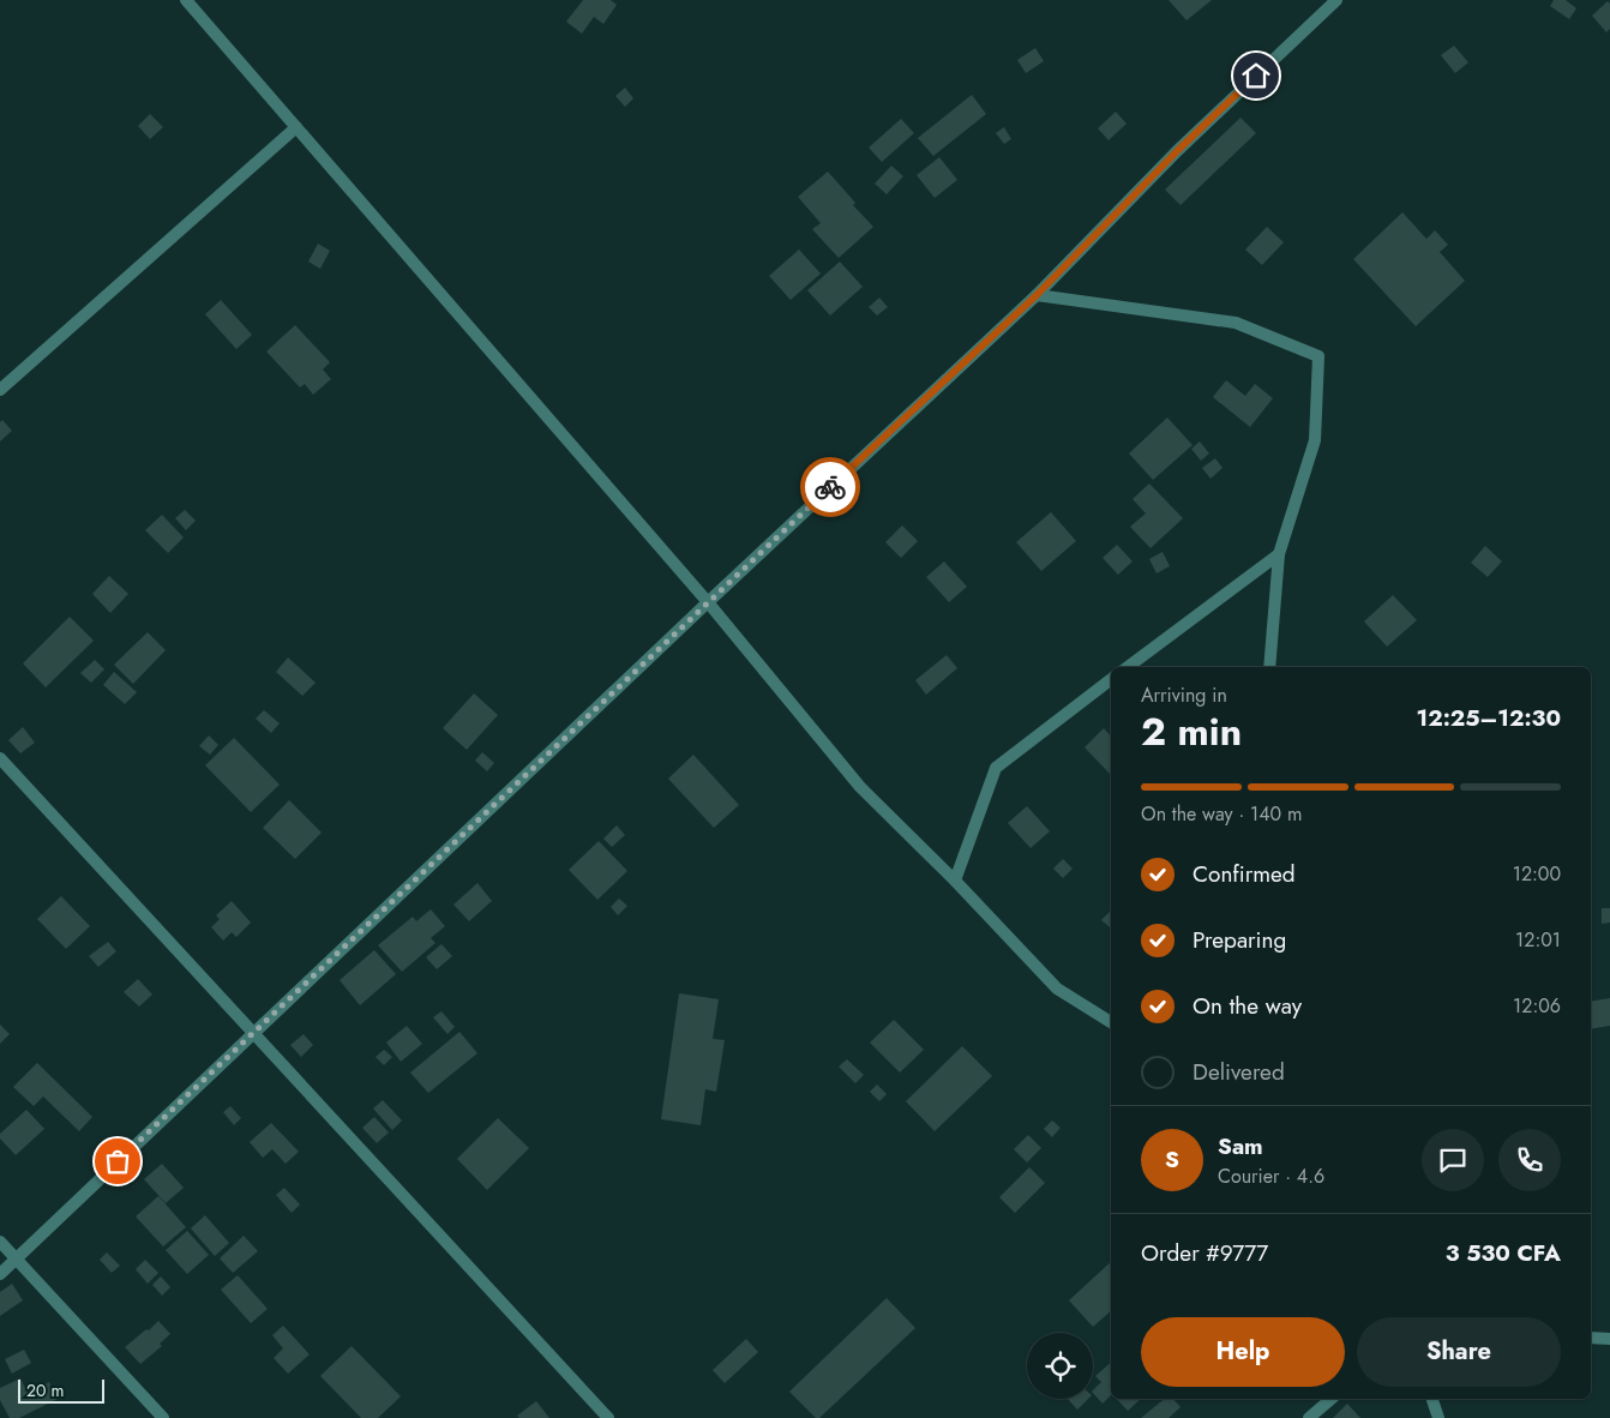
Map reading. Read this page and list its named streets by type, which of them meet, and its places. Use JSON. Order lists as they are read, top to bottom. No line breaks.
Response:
{"scale_bar":"20 m","page":{"heading":["2 min","Arriving in","12:25–12:30"],"panel":["Sam","Courier · 4.6","Order #9777","3 530 CFA"],"bar":"On the way · 140 m","list":[["Confirmed","12:00"],["Preparing","12:01"],["On the way","12:06"],"Delivered"],"round":"S","buttons":["Help","Share"],"scale":"20 m"}}
